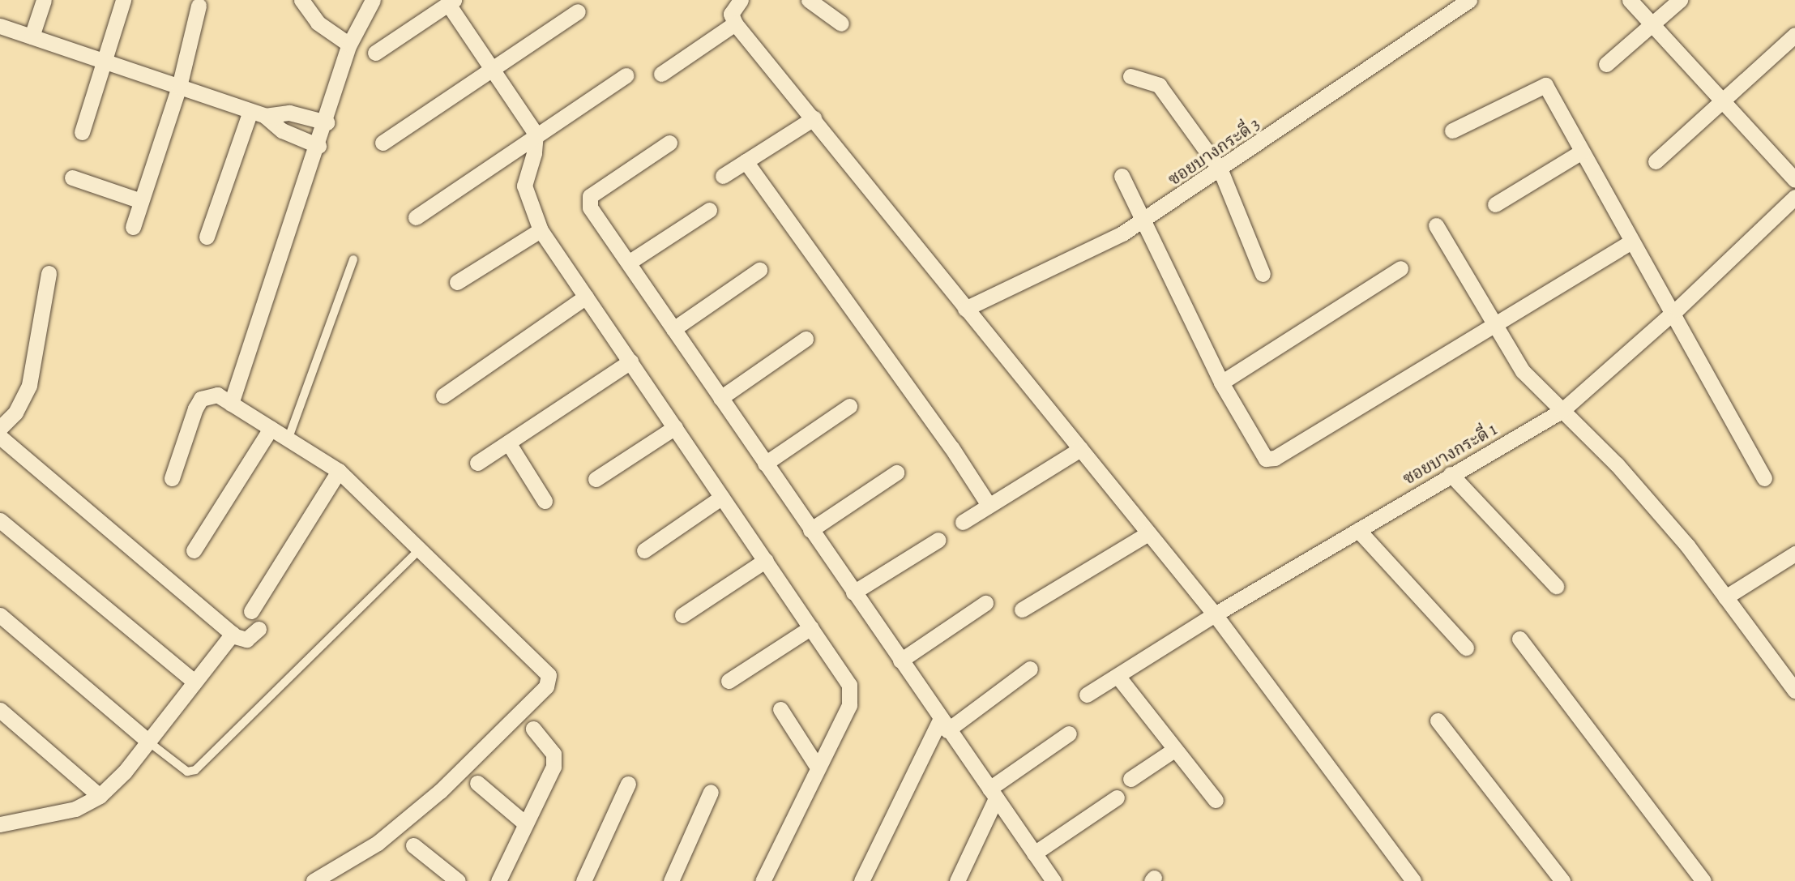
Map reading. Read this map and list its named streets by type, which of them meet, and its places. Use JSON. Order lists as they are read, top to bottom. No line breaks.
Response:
{"streets":{"street":["ซอยบางกระดี่ 3","ซอยบางกระดี่ 1"]}}
